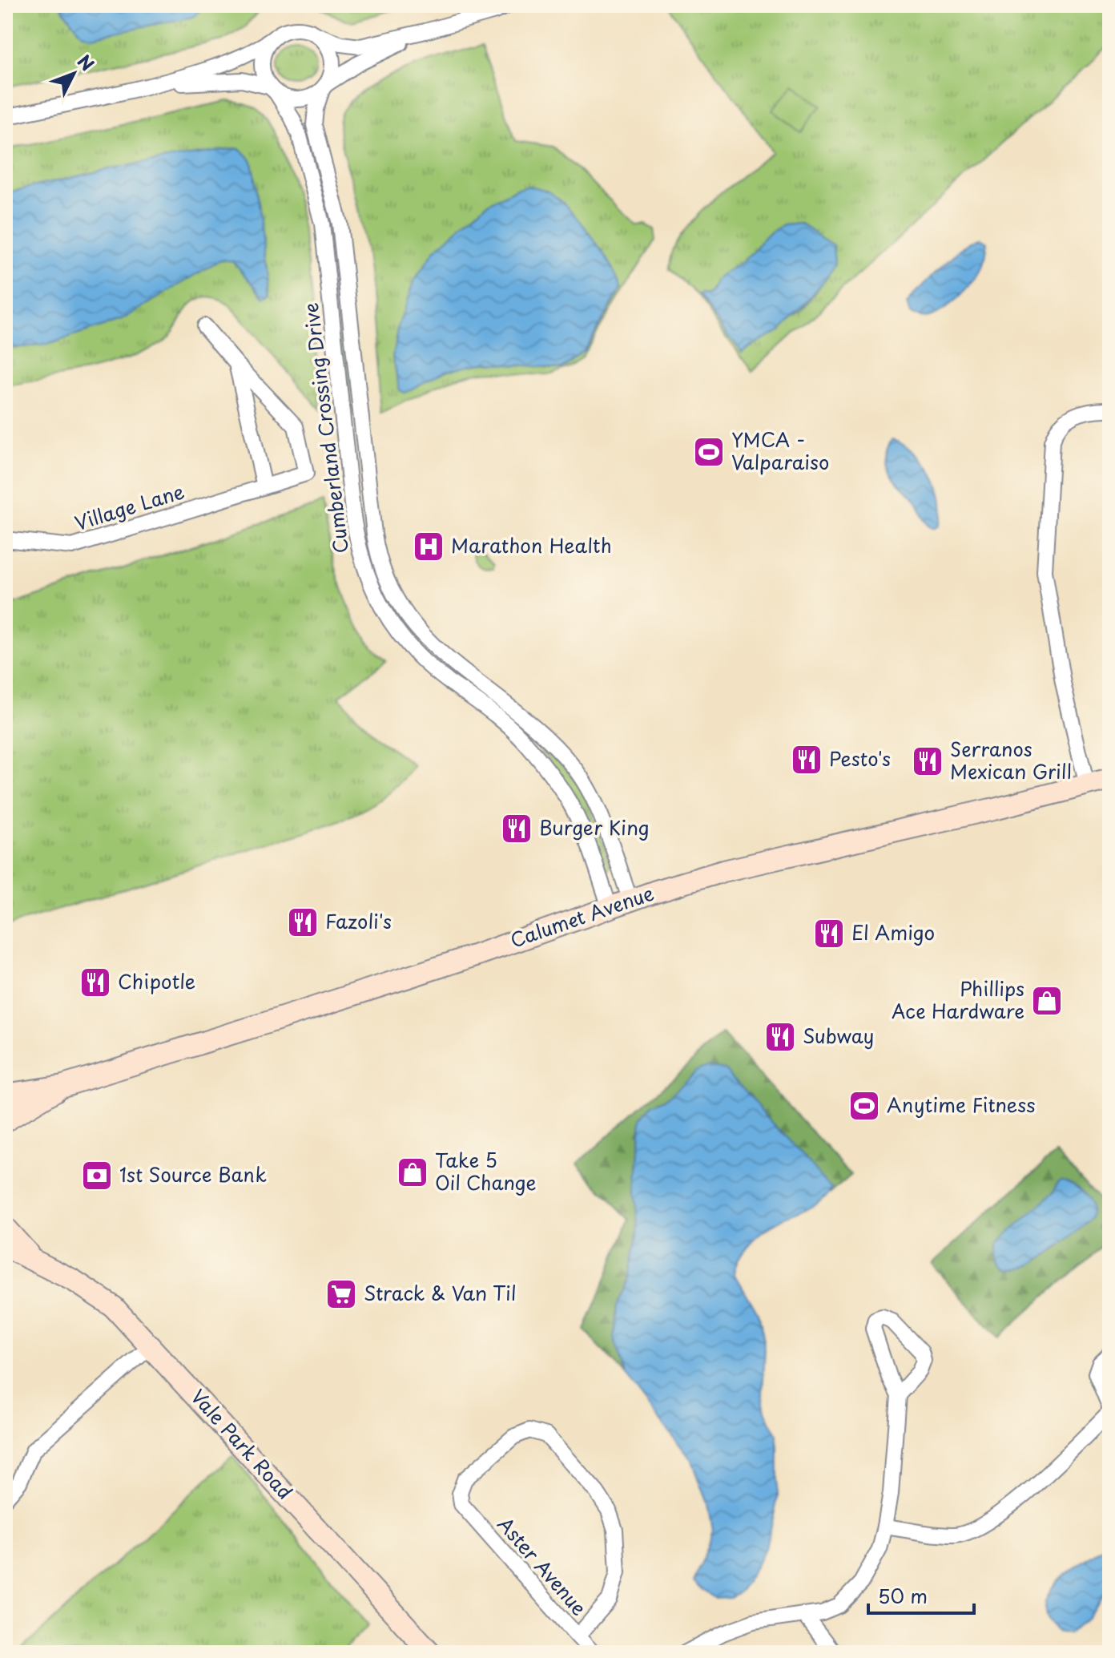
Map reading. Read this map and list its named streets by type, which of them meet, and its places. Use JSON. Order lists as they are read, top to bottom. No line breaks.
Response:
{"streets":{"main road":["Calumet Avenue","Vale Park Road"],"street":["Cumberland Crossing Drive","Village Lane","Aster Avenue"]},"crossings":[["Cumberland Crossing Drive","Calumet Avenue"]],"places":{"sports":["YMCA - Valparaiso","Anytime Fitness"],"hospital":["Marathon Health"],"restaurant":["Pesto's","Serranos Mexican Grill","Burger King","Fazoli's","El Amigo","Chipotle","Subway"],"shop":["Phillips Ace Hardware","Take 5 Oil Change"],"bank":["1st Source Bank"],"supermarket":["Strack & Van Til"]},"scale_bar":"50 m","north":"top right"}
